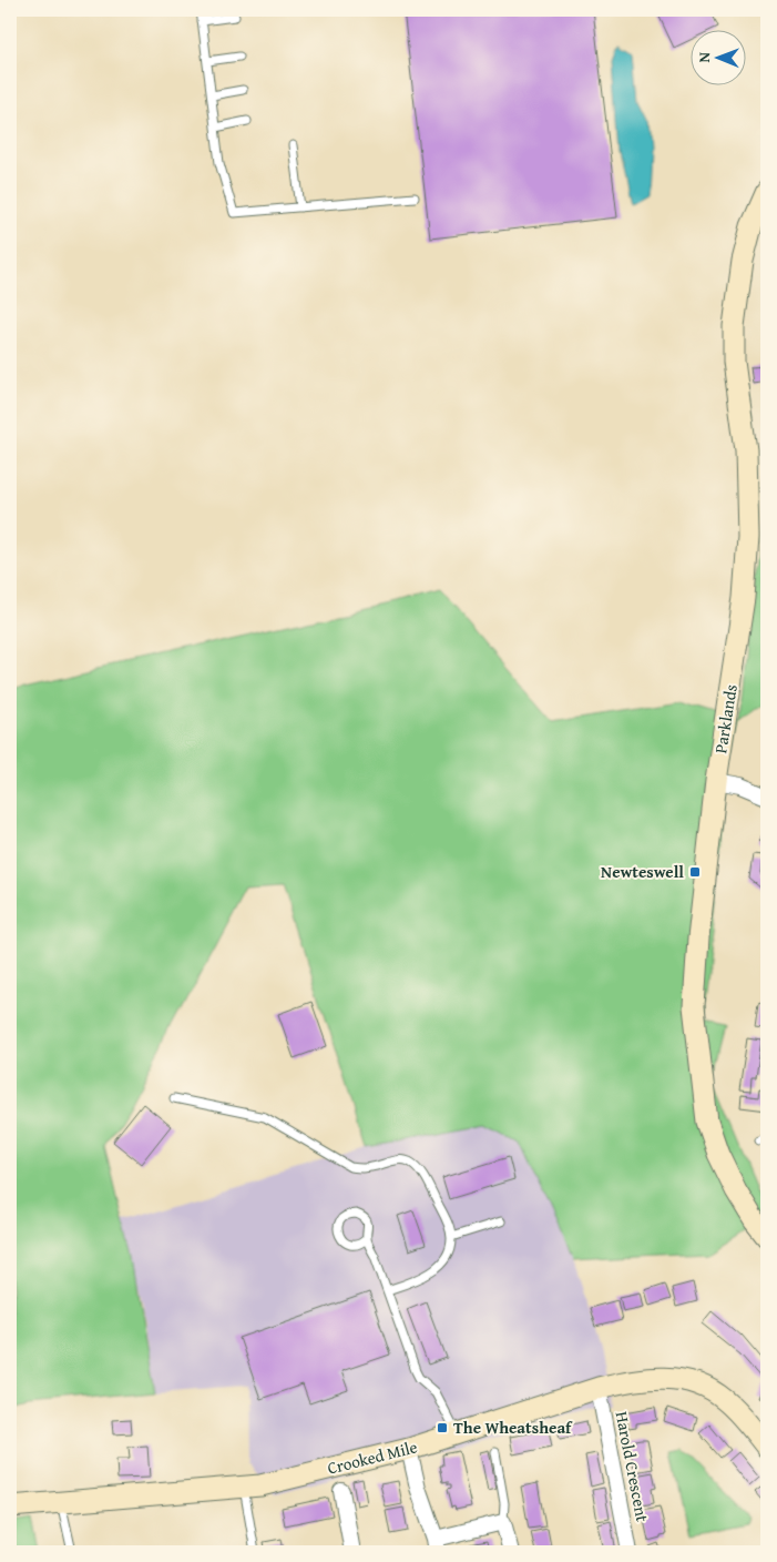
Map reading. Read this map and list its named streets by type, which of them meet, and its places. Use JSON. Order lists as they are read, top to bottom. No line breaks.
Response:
{"streets":{"street":["Parklands","Crooked Mile","Harold Crescent"]},"crossings":[["Crooked Mile","Harold Crescent"]],"places":{"transit":["Newteswell","The Wheatsheaf"]},"north":"left"}
